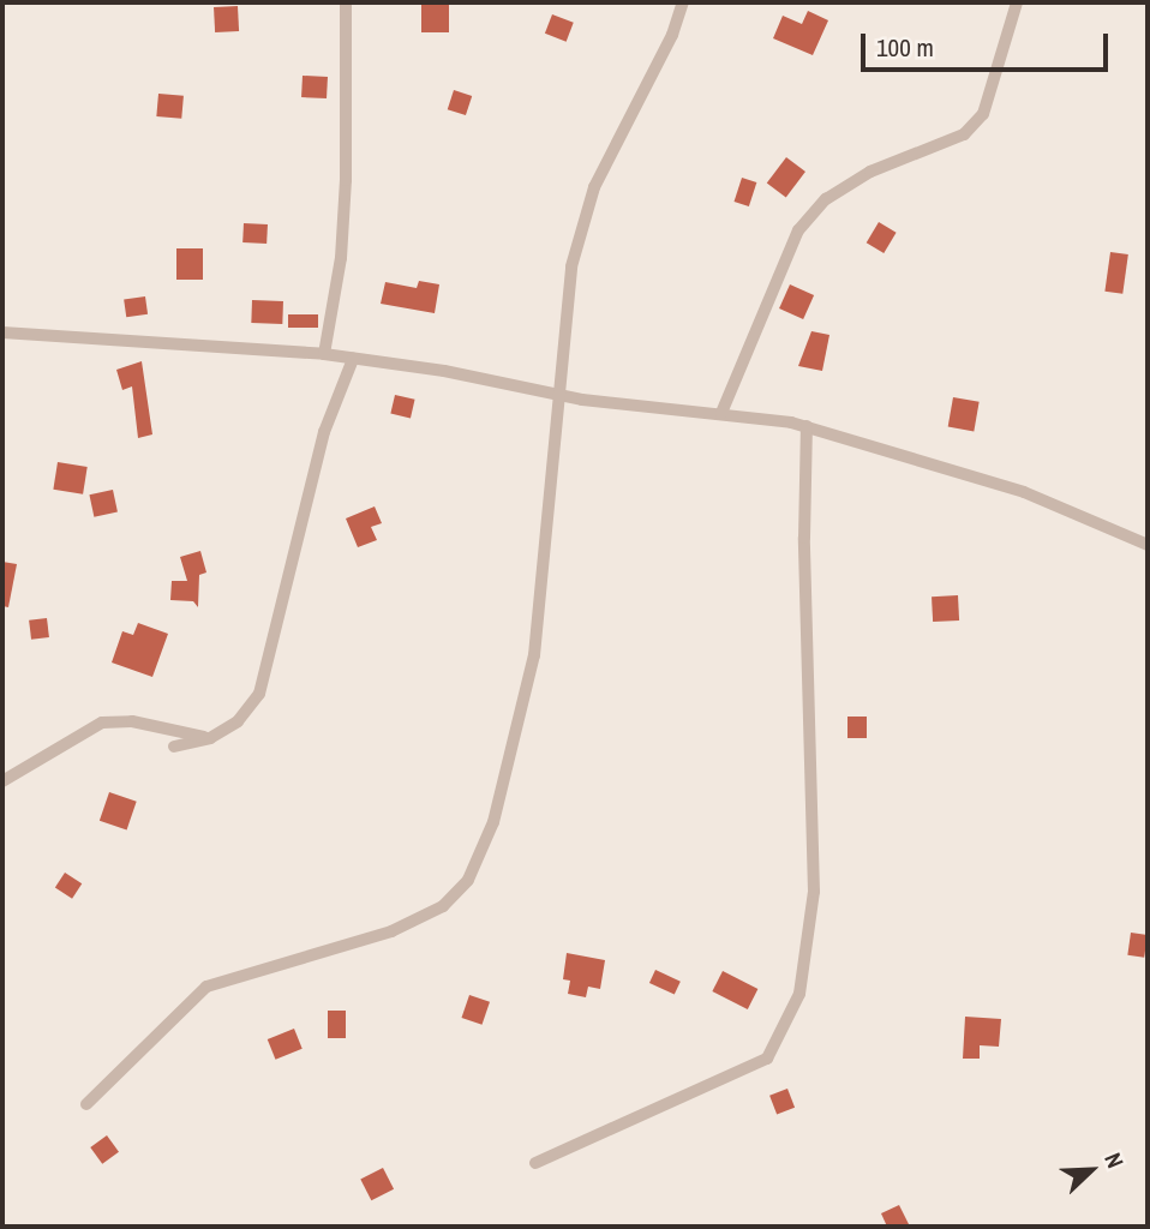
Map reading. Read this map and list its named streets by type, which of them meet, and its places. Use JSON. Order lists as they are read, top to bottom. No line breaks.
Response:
{"scale_bar":"100 m","north":"top right"}
